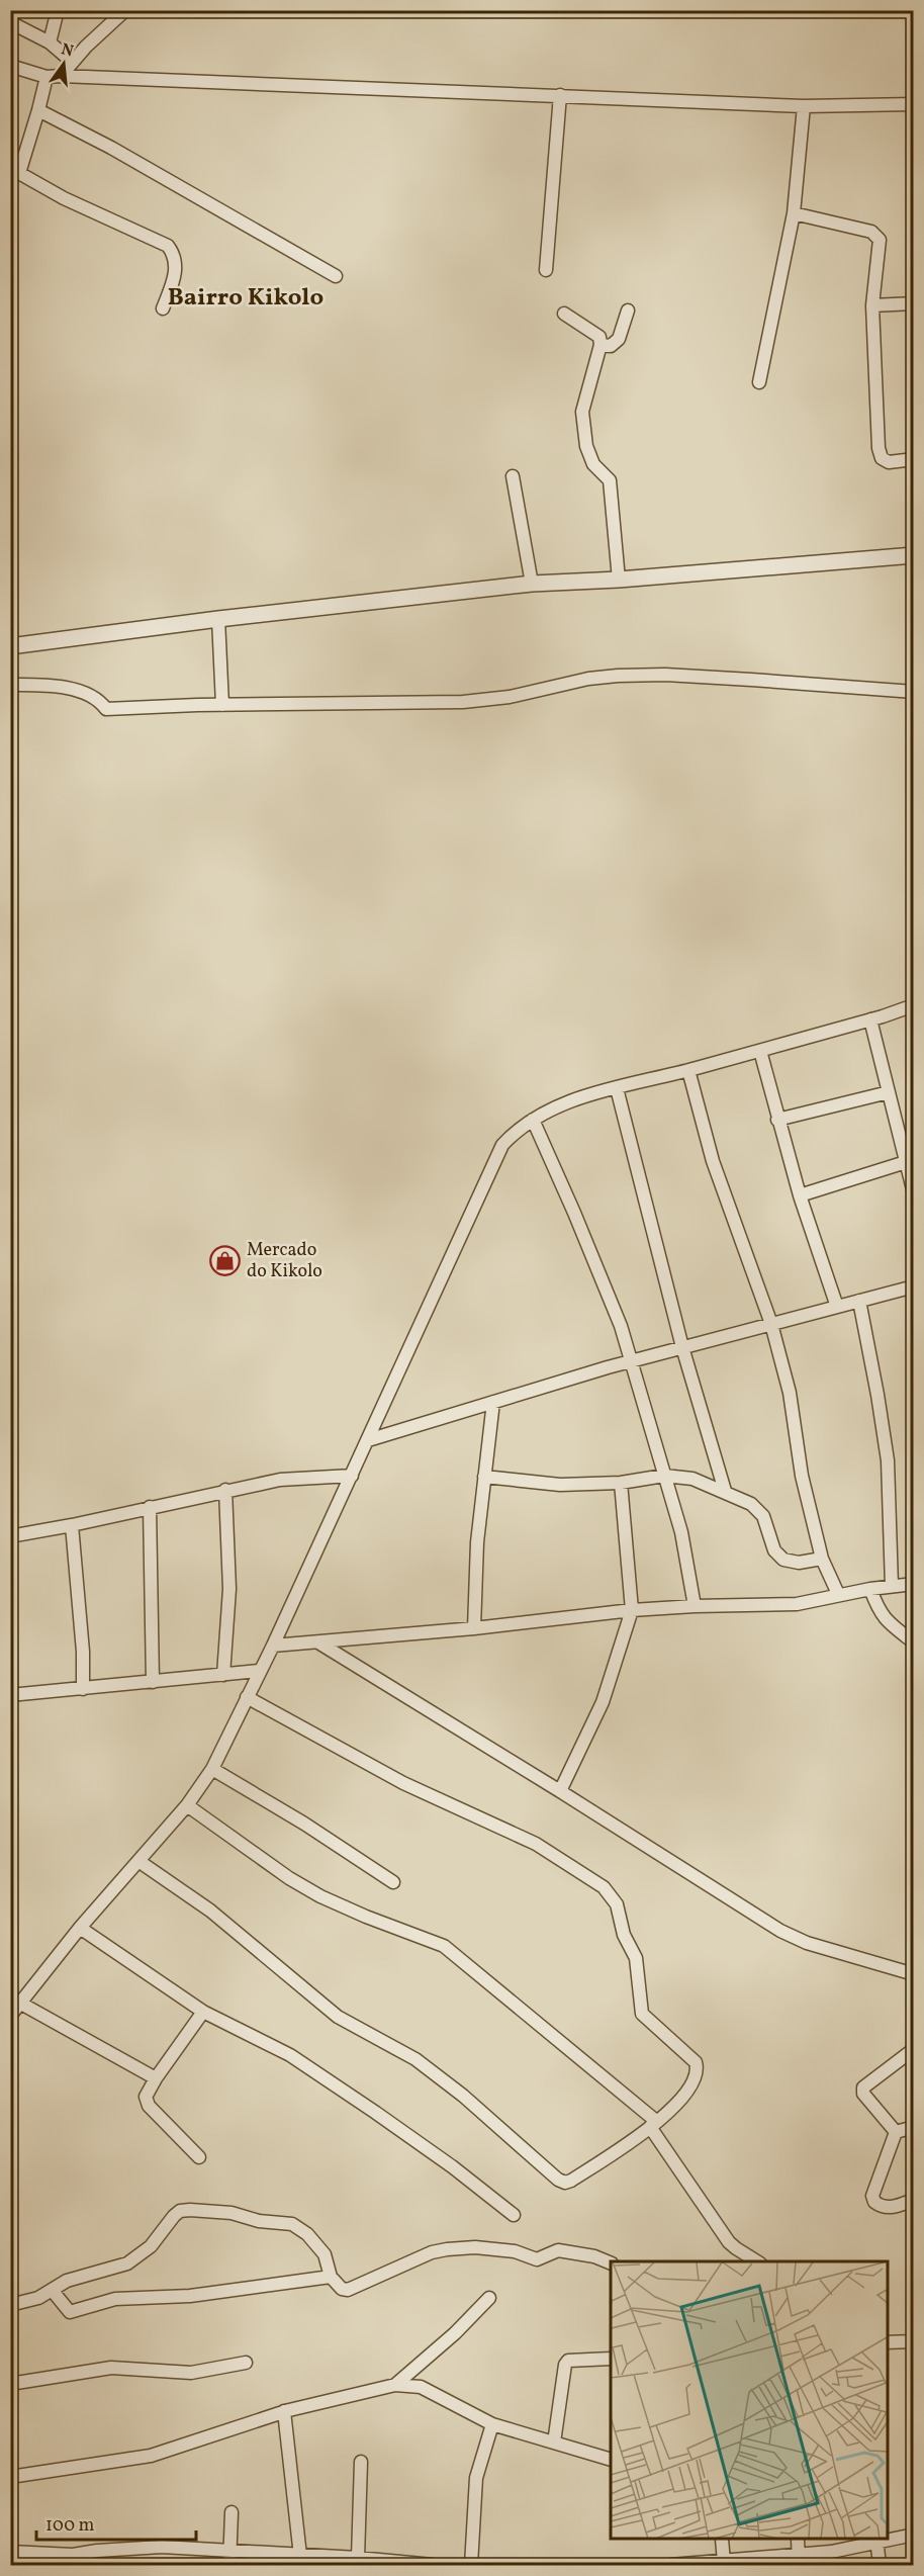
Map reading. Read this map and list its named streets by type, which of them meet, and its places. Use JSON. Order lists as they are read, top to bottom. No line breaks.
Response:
{"districts":["Bairro Kikolo"],"places":{"shop":["Mercado do Kikolo"]},"scale_bar":"100 m","north":"top"}
